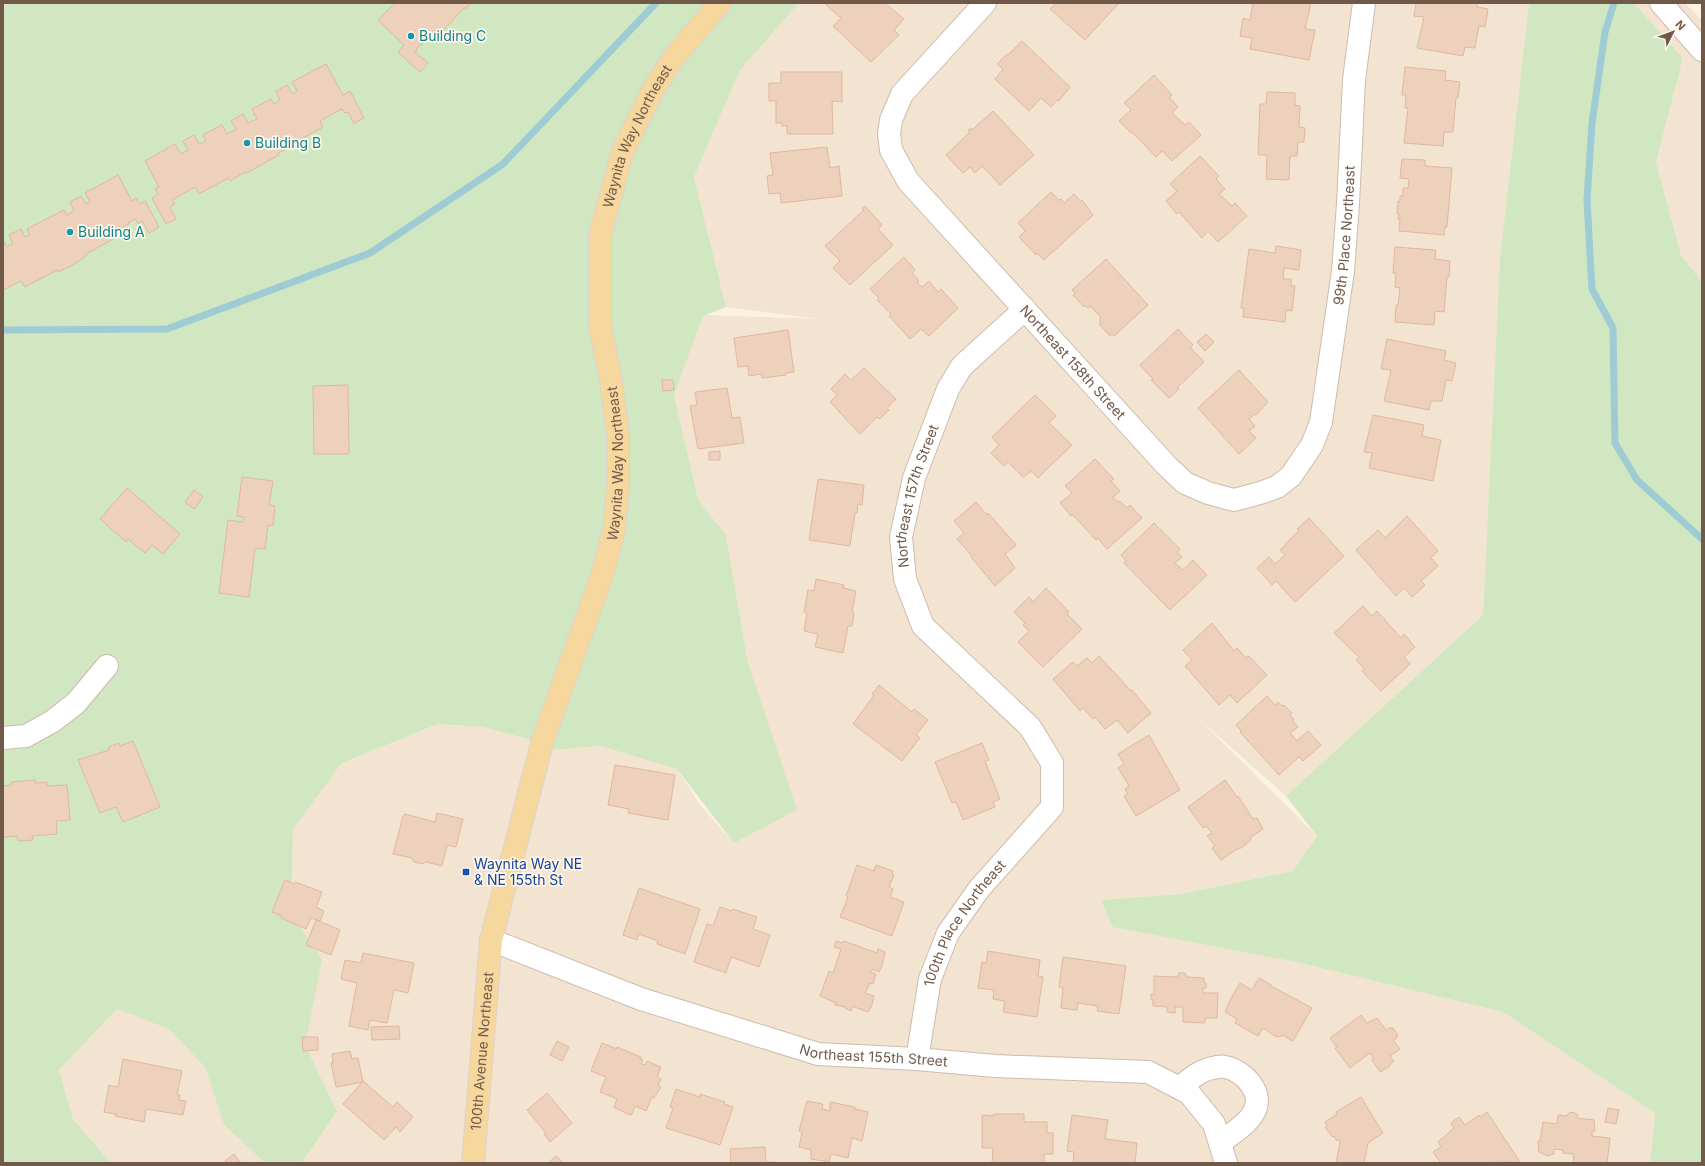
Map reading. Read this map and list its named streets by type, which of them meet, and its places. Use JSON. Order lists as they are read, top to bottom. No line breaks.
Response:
{"streets":{"main road":["Waynita Way Northeast","100th Avenue Northeast"],"street":["99th Place Northeast","Northeast 158th Street","Northeast 157th Street","100th Place Northeast","Northeast 155th Street"]},"crossings":[["Waynita Way Northeast","100th Avenue Northeast"],["Waynita Way Northeast","Northeast 155th Street"],["99th Place Northeast","Northeast 158th Street"],["Northeast 158th Street","Northeast 157th Street"],["Northeast 157th Street","100th Place Northeast"],["100th Place Northeast","Northeast 155th Street"],["100th Avenue Northeast","Northeast 155th Street"]],"places":{"other":["Building C","Building B","Building A"],"transit":["Waynita Way NE & NE 155th St"]},"north":"top right"}
